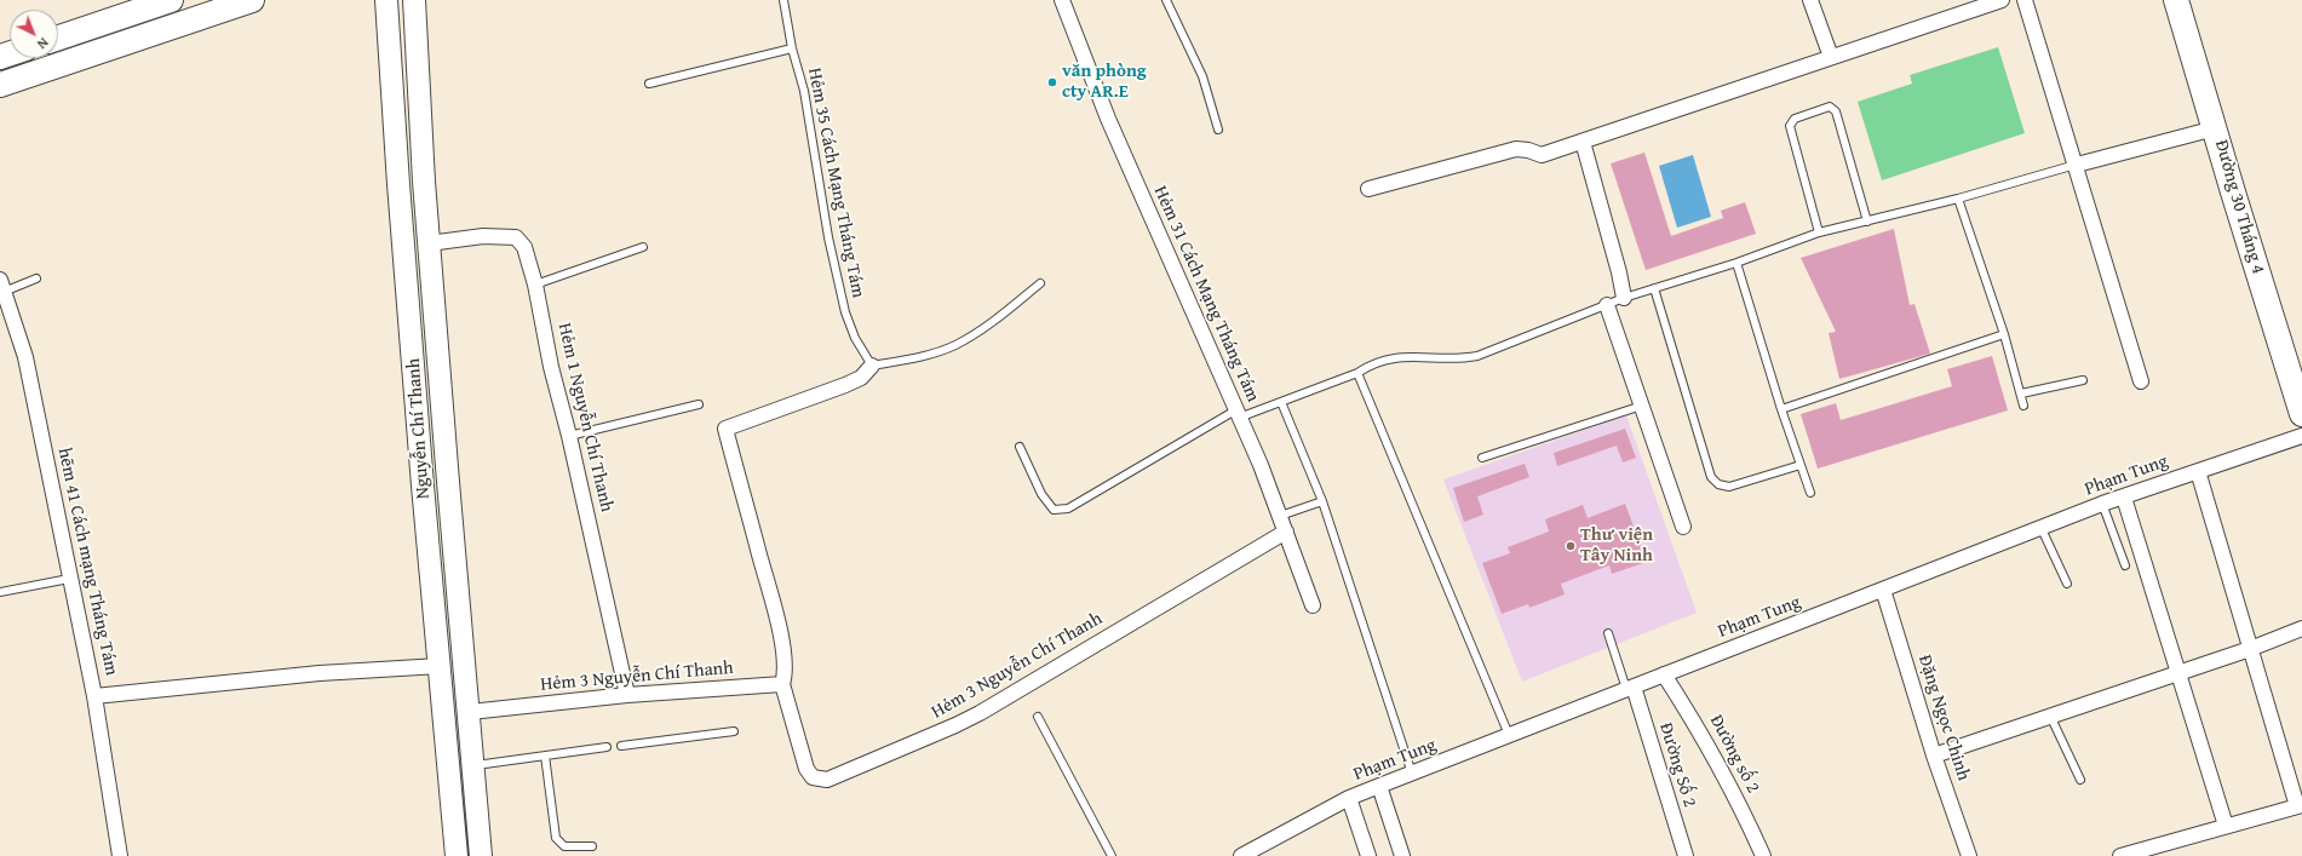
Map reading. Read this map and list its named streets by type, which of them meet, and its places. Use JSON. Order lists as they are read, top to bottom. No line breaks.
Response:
{"streets":{"main road":["Đường 30 Tháng 4"],"street":["Hẻm 31 Cách Mạng Tháng Tám","Hẻm 1 Nguyễn Chí Thanh","Nguyễn Chí Thanh","Phạm Tung","hẽm 41 Cách mạng Tháng Tám","Hẻm 3 Nguyễn Chí Thanh","Đặng Ngọc Chinh","Đường số 2","Đường Số 2"],"lane":["Hẻm 35 Cách Mạng Tháng Tám"]},"crossings":[["Hẻm 31 Cách Mạng Tháng Tám","Hẻm 3 Nguyễn Chí Thanh"],["Hẻm 1 Nguyễn Chí Thanh","Nguyễn Chí Thanh"],["Hẻm 1 Nguyễn Chí Thanh","Hẻm 3 Nguyễn Chí Thanh"],["Nguyễn Chí Thanh","Hẻm 3 Nguyễn Chí Thanh"],["Phạm Tung","Đặng Ngọc Chinh"],["Phạm Tung","Đường số 2"],["Phạm Tung","Đường Số 2"]],"places":["văn phòng cty AR.E","Thư viện Tây Ninh"],"north":"bottom right"}
